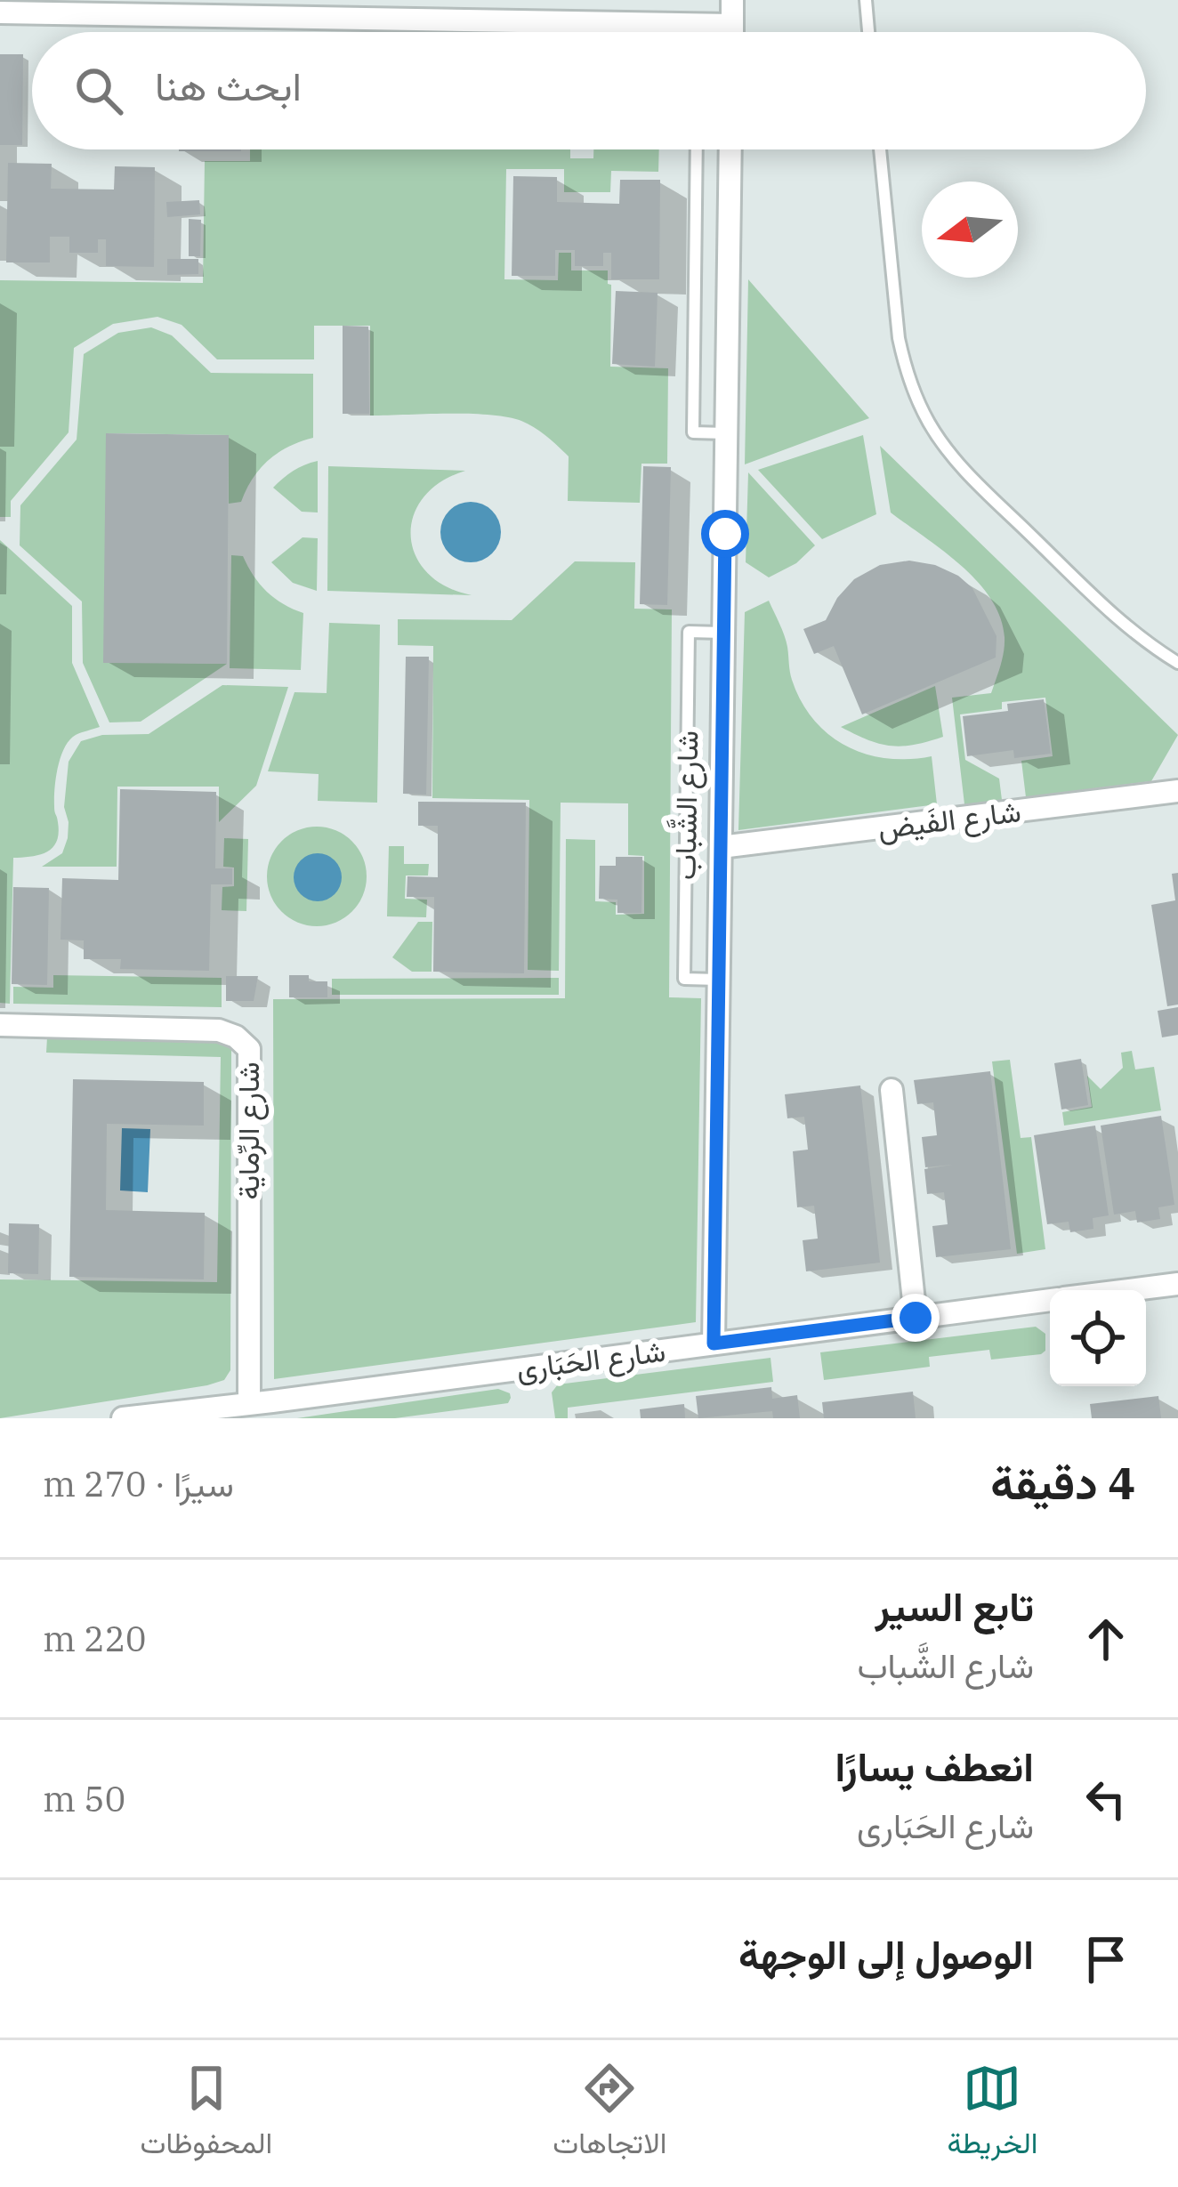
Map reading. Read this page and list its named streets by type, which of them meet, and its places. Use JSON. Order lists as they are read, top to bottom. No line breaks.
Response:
{"streets":{"street":["شارع الشَّباب","شارع الفَيض","شارع الرِّماية","شارع الحَبَارى"]},"crossings":[["شارع الشَّباب","شارع الفَيض"],["شارع الشَّباب","شارع الحَبَارى"],["شارع الرِّماية","شارع الحَبَارى"]],"north":"left","page":{"search":"ابحث هنا","heading":["4 دقيقة","سيرًا · 270 m"],"list":[["تابع السير","شارع الشَّباب","220 m"],["انعطف يسارًا","شارع الحَبَارى","50 m"],"الوصول إلى الوجهة"],"nav":["الخريطة","الاتجاهات","المحفوظات"]}}
